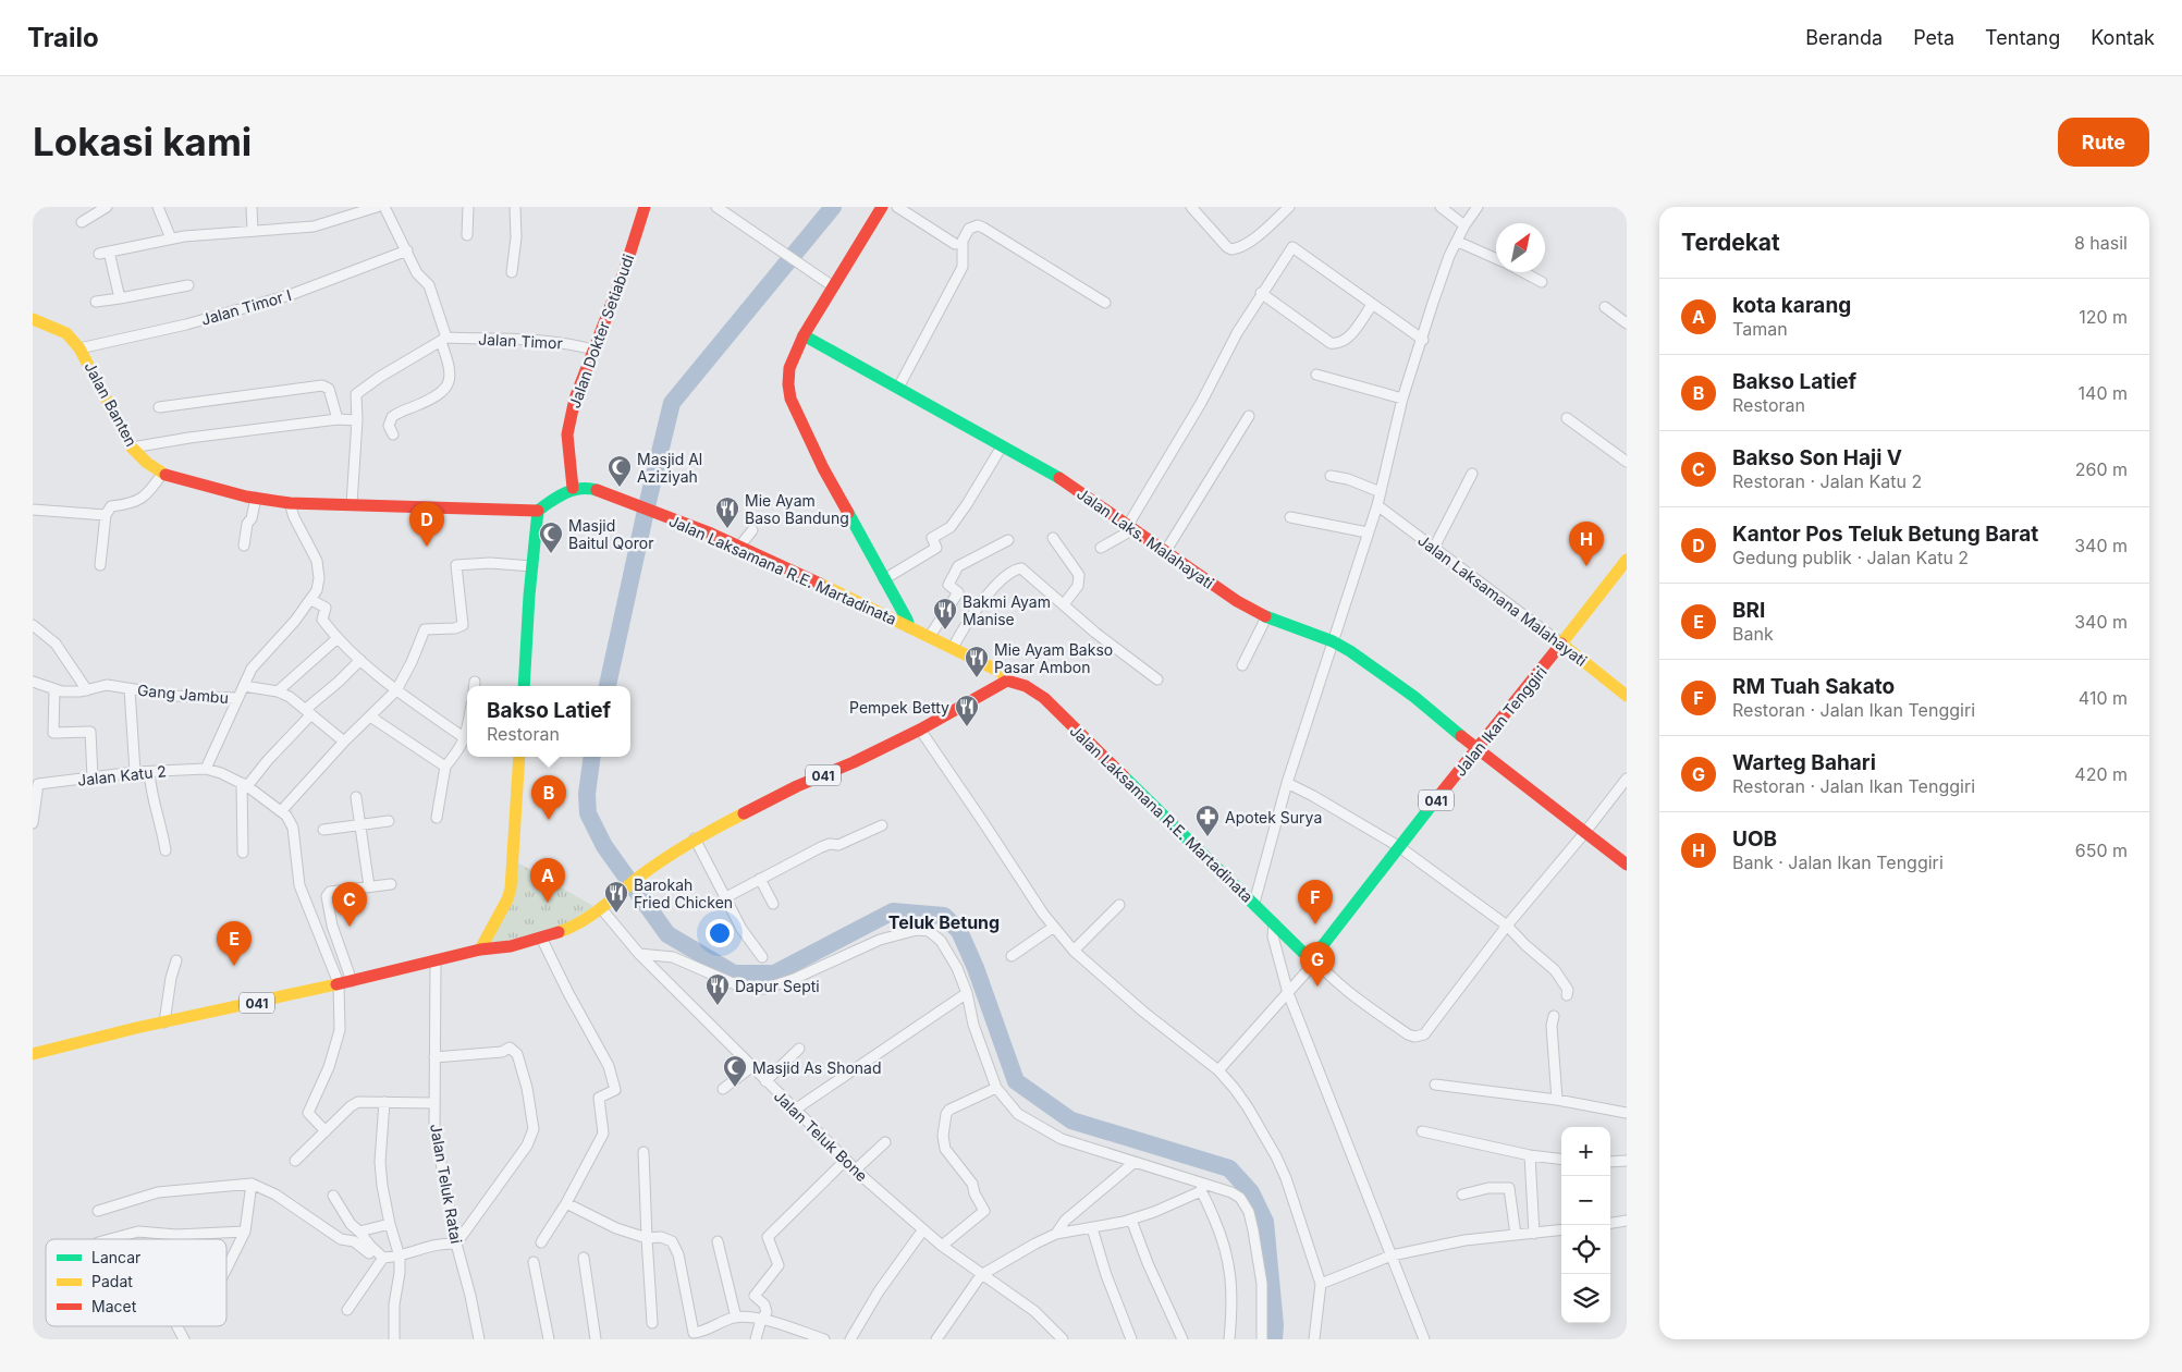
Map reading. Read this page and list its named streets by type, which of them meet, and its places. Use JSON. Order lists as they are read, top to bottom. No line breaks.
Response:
{"streets":{"main road":["Jalan Dokter Setiabudi","Jalan Banten","Jalan Laks. Malahayati","Jalan Laksamana R.E. Martadinata","Jalan Laksamana Malahayati","Jalan Ikan Tenggiri","041"],"street":["Jalan Timor I","Jalan Timor","Gang Jambu","Jalan Katu 2","Jalan Teluk Bone","Jalan Teluk Ratai"]},"crossings":[["Jalan Timor I","Jalan Banten"],["Jalan Dokter Setiabudi","Jalan Timor"],["Jalan Dokter Setiabudi","Jalan Laksamana R.E. Martadinata"],["Jalan Laks. Malahayati","Jalan Ikan Tenggiri"],["Jalan Laksamana R.E. Martadinata","Jalan Ikan Tenggiri"],["Jalan Laksamana R.E. Martadinata","041"],["Jalan Laksamana Malahayati","Jalan Ikan Tenggiri"],["Jalan Katu 2","041"],["041","Jalan Teluk Bone"],["041","Jalan Teluk Ratai"]],"districts":["Teluk Betung"],"places":{"mosque":["Masjid Al Aziziyah","Masjid Baitul Qoror","Masjid As Shonad"],"restaurant":["Mie Ayam Baso Bandung","Bakmi Ayam Manise","Mie Ayam Bakso Pasar Ambon","Pempek Betty","Barokah Fried Chicken","Dapur Septi"],"pharmacy":["Apotek Surya"]},"legend":["Lancar","Padat","Macet"],"north":"top right","page":{"header":"Trailo","nav":["Beranda","Peta","Tentang","Kontak"],"buttons":"Rute","title":"Lokasi kami","heading":["Terdekat","8 hasil"],"list":[{"mark":"A","name":"kota karang","note":"Taman","value":"120 m"},{"mark":"B","name":"Bakso Latief","note":"Restoran","value":"140 m"},{"mark":"C","name":"Bakso Son Haji V","note":"Restoran · Jalan Katu 2","value":"260 m"},{"mark":"D","name":"Kantor Pos Teluk Betung Barat","note":"Gedung publik · Jalan Katu 2","value":"340 m"},{"mark":"E","name":"BRI","note":"Bank","value":"340 m"},{"mark":"F","name":"RM Tuah Sakato","note":"Restoran · Jalan Ikan Tenggiri","value":"410 m"},{"mark":"G","name":"Warteg Bahari","note":"Restoran · Jalan Ikan Tenggiri","value":"420 m"},{"mark":"H","name":"UOB","note":"Bank · Jalan Ikan Tenggiri","value":"650 m"}],"pins":["D","H","B","A","F","C","E","G"],"popup":["Bakso Latief","Restoran"],"map_buttons":["+","−"]}}
